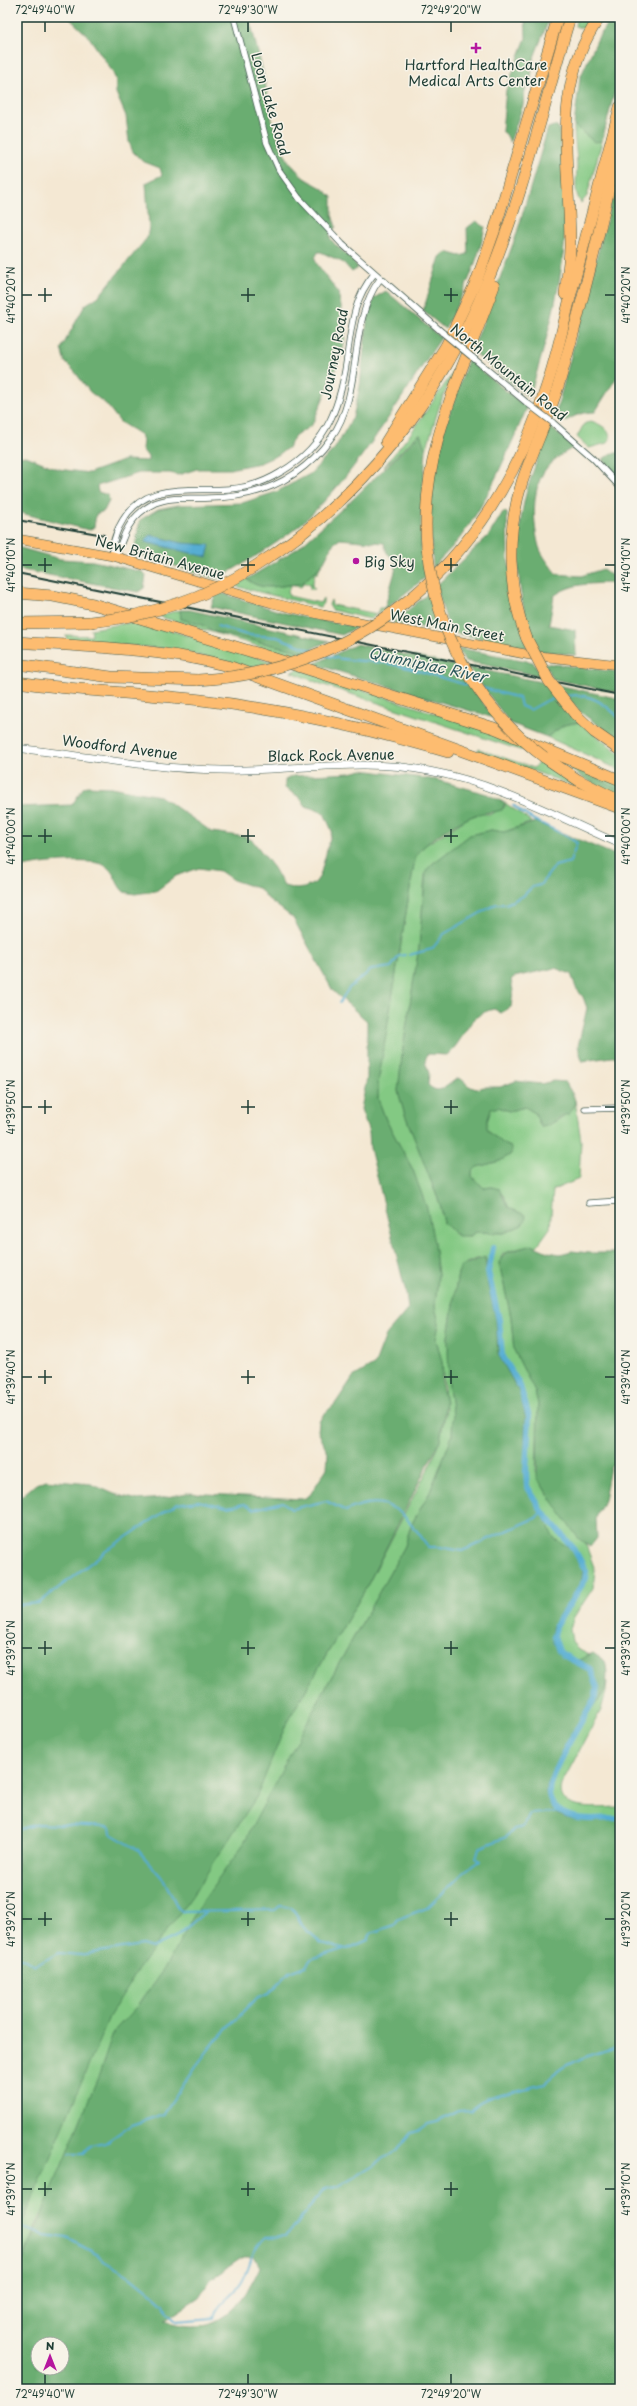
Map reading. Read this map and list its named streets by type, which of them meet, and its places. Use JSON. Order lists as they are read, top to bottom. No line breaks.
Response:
{"streets":{"main road":["New Britain Avenue","West Main Street"],"street":["Loon Lake Road","Journey Road","North Mountain Road","Woodford Avenue","Black Rock Avenue"]},"crossings":[["Loon Lake Road","Journey Road"],["Loon Lake Road","North Mountain Road"],["Journey Road","North Mountain Road"],["Journey Road","New Britain Avenue"],["New Britain Avenue","West Main Street"],["Woodford Avenue","Black Rock Avenue"]],"water":["Quinnipiac River"],"places":{"health":["Hartford HealthCare Medical Arts Center"],"other":["Big Sky"]},"north":"top","coordinates":["72°49'40\"W","72°49'30\"W","72°49'20\"W","41°40'20\"N","41°40'10\"N","41°40'00\"N","41°39'50\"N","41°39'40\"N","41°39'30\"N","41°39'20\"N","41°39'10\"N"]}
